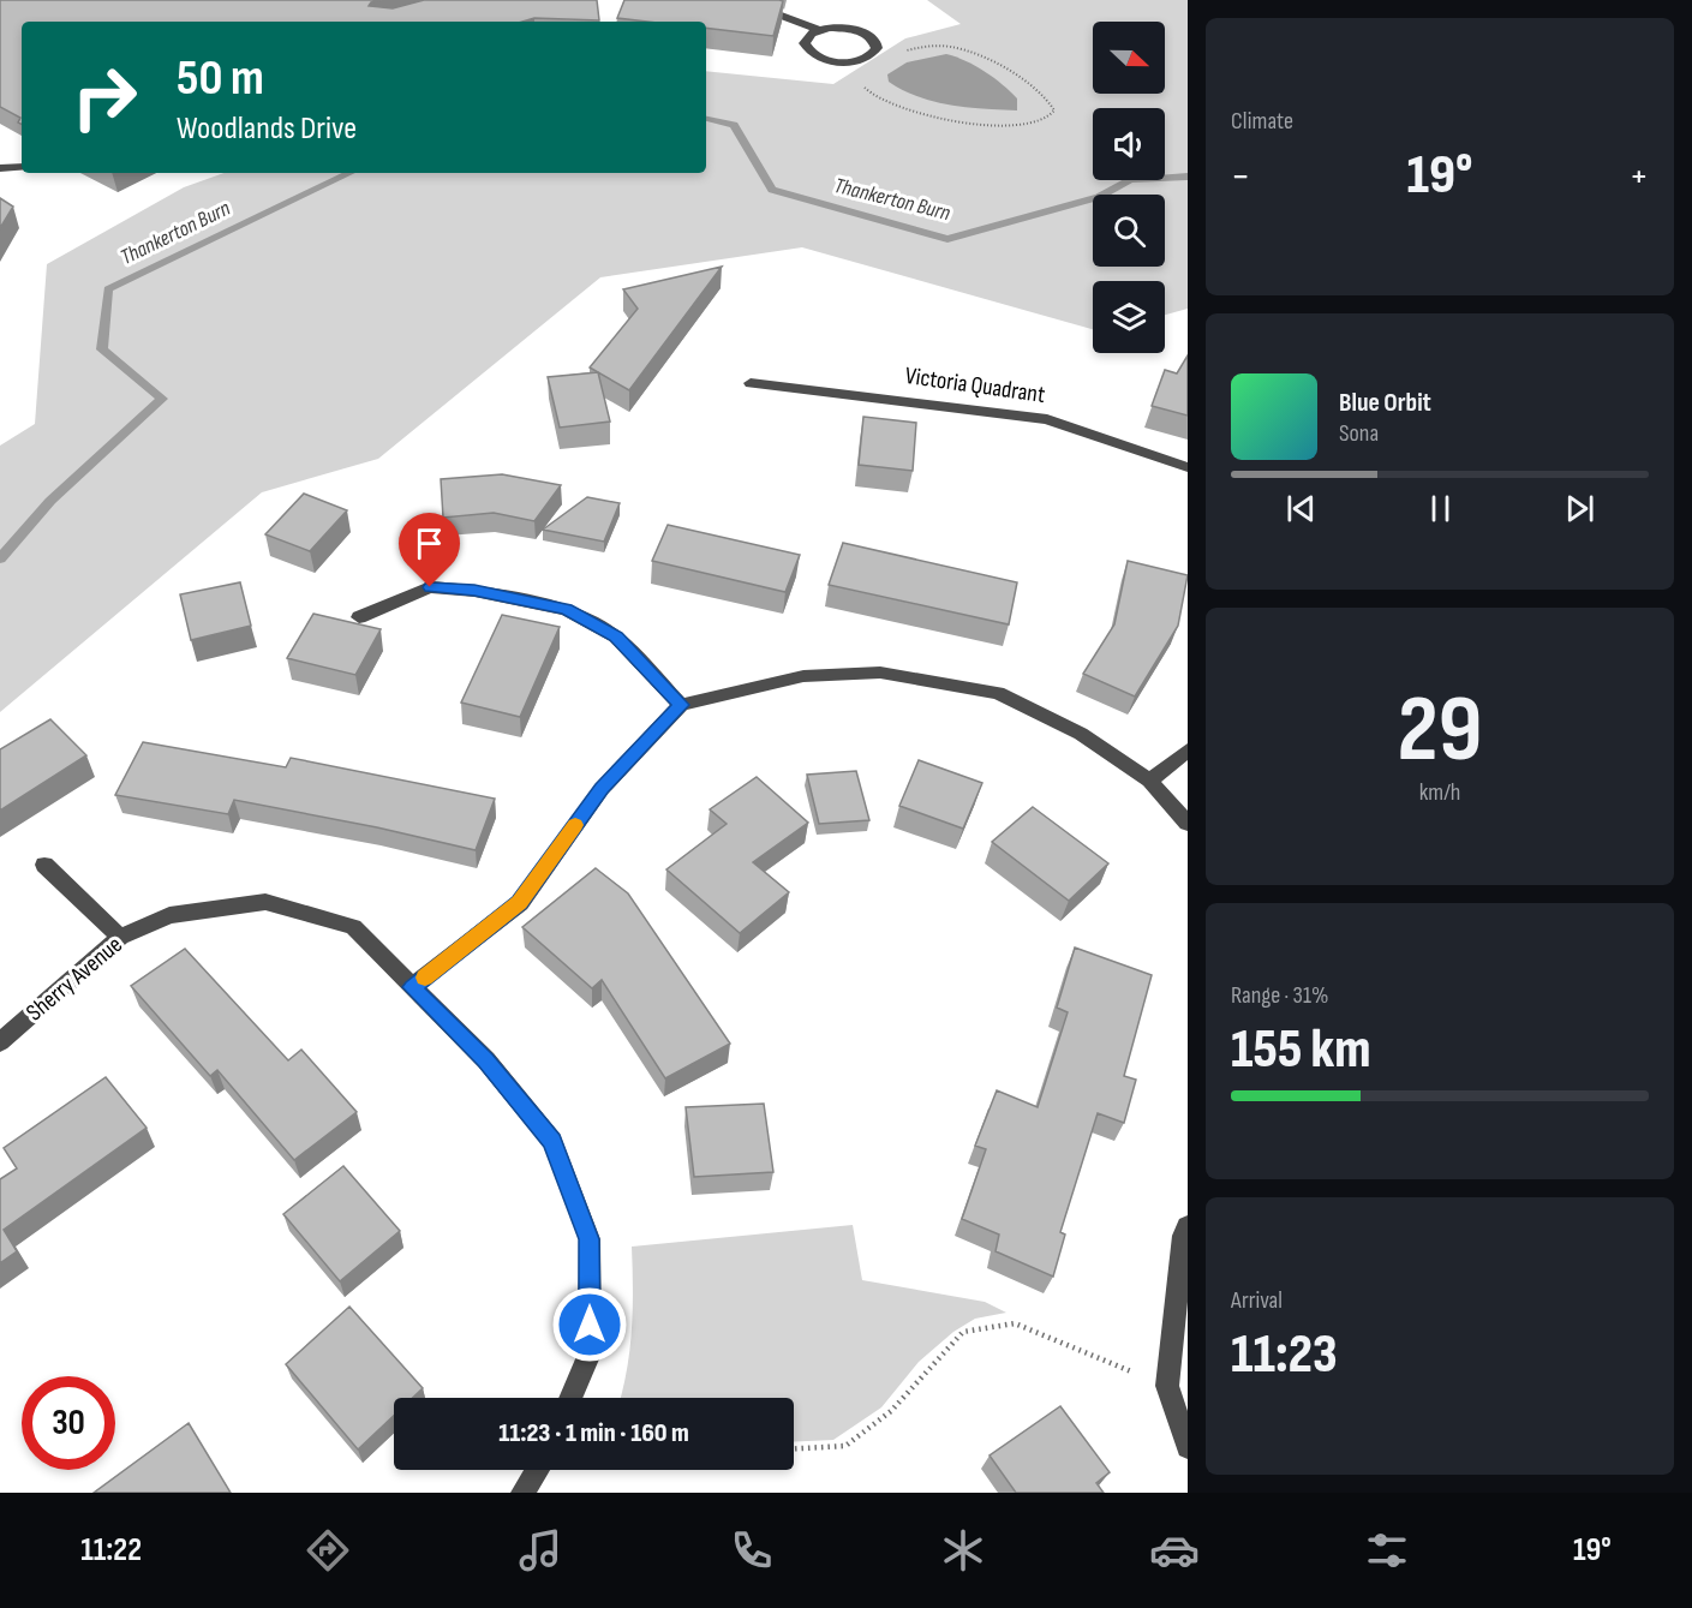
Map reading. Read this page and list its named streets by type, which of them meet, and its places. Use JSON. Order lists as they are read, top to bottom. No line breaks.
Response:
{"streets":{"street":["Victoria Quadrant","Sherry Avenue"]},"water":["Thankerton Burn"],"north":"right","page":{"tile":["Climate",["29","km/h"],["Range · 31%","155 km"],["Arrival","11:23"]],"turn":["50 m","Woodlands Drive"],"heat":["−","19°","+"],"song":["Blue Orbit","Sona"],"limit":"30","trip":"11:23 · 1 min · 160 m","tabs":["11:22","19°"]}}
